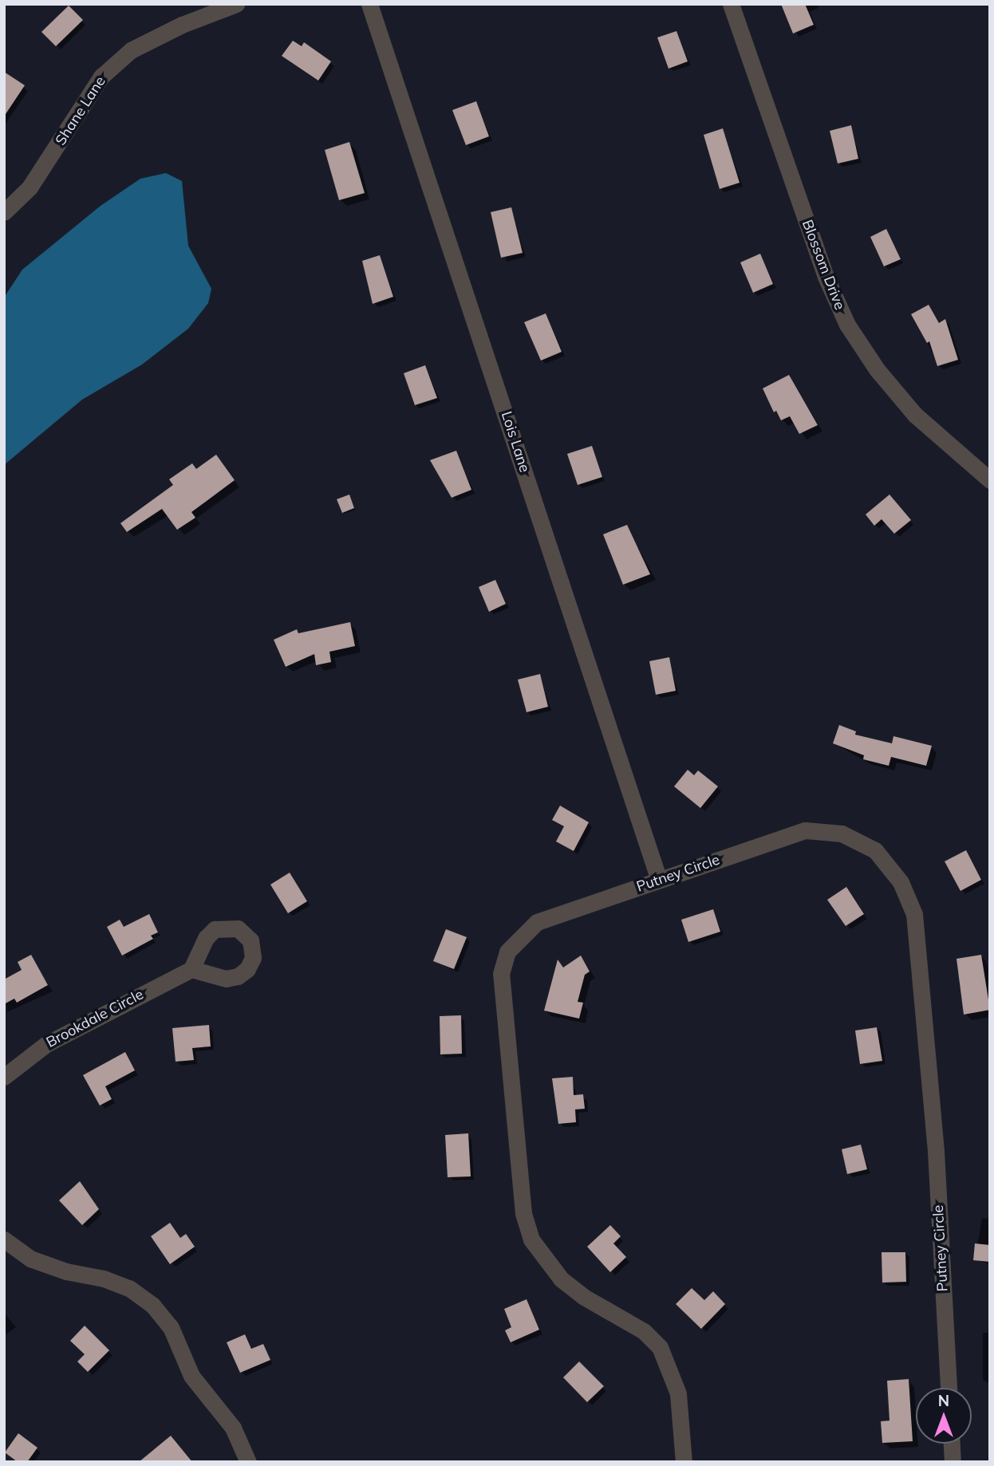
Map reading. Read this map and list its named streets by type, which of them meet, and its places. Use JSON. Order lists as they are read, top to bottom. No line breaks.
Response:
{"streets":{"street":["Shane Lane","Blossom Drive","Lois Lane","Putney Circle","Brookdale Circle"]},"crossings":[["Lois Lane","Putney Circle"]],"north":"top"}
